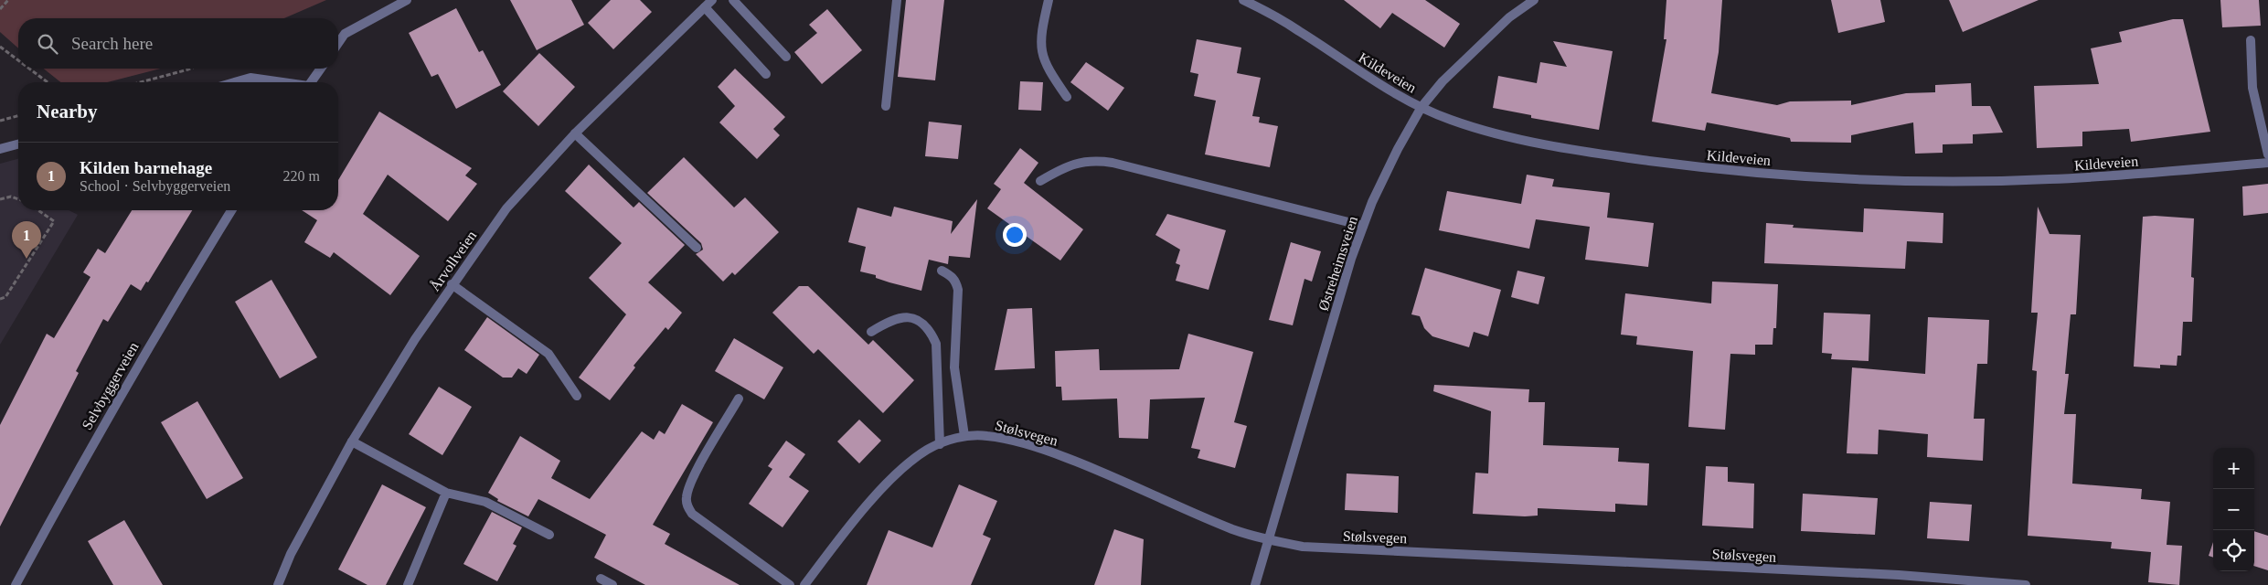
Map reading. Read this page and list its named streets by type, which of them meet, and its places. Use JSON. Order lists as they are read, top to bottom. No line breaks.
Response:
{"streets":{"street":["Kildeveien","Årvollveien","Østreheimsveien","Selvbyggerveien","Stølsvegen"]},"crossings":[["Kildeveien","Østreheimsveien"],["Østreheimsveien","Stølsvegen"]],"page":{"search":"Search here","heading":"Nearby","list":[{"mark":"1","name":"Kilden barnehage","note":"School · Selvbyggerveien","value":"220 m"}],"pins":"1","map_buttons":["+","−"]}}
